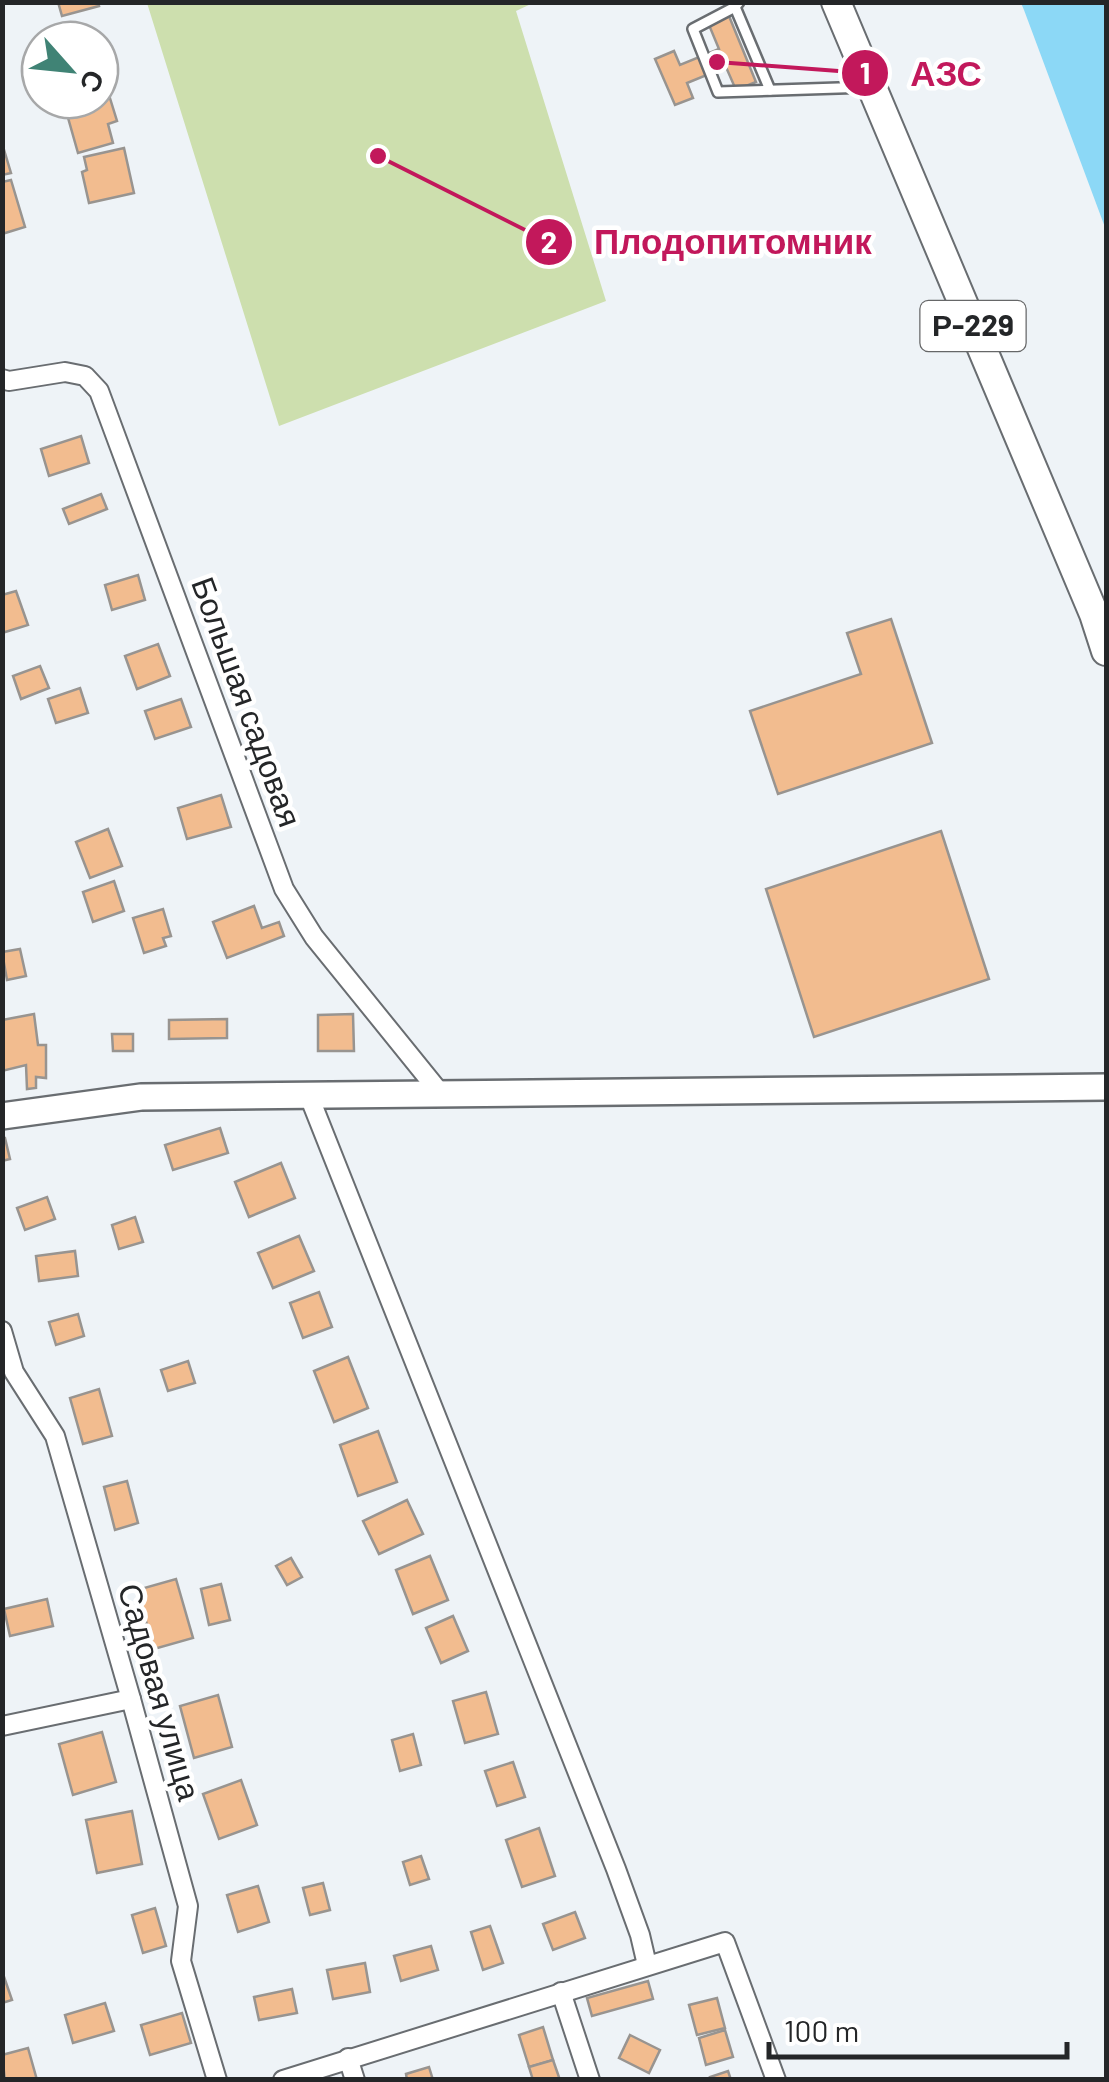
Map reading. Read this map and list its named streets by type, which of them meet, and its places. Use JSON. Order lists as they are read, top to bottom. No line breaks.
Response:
{"streets":{"main road":["Р-229"],"street":["Большая садовая","Садовая улица"]},"places":["АЗС","Плодопитомник"],"scale_bar":"100 m","north":"bottom right"}
